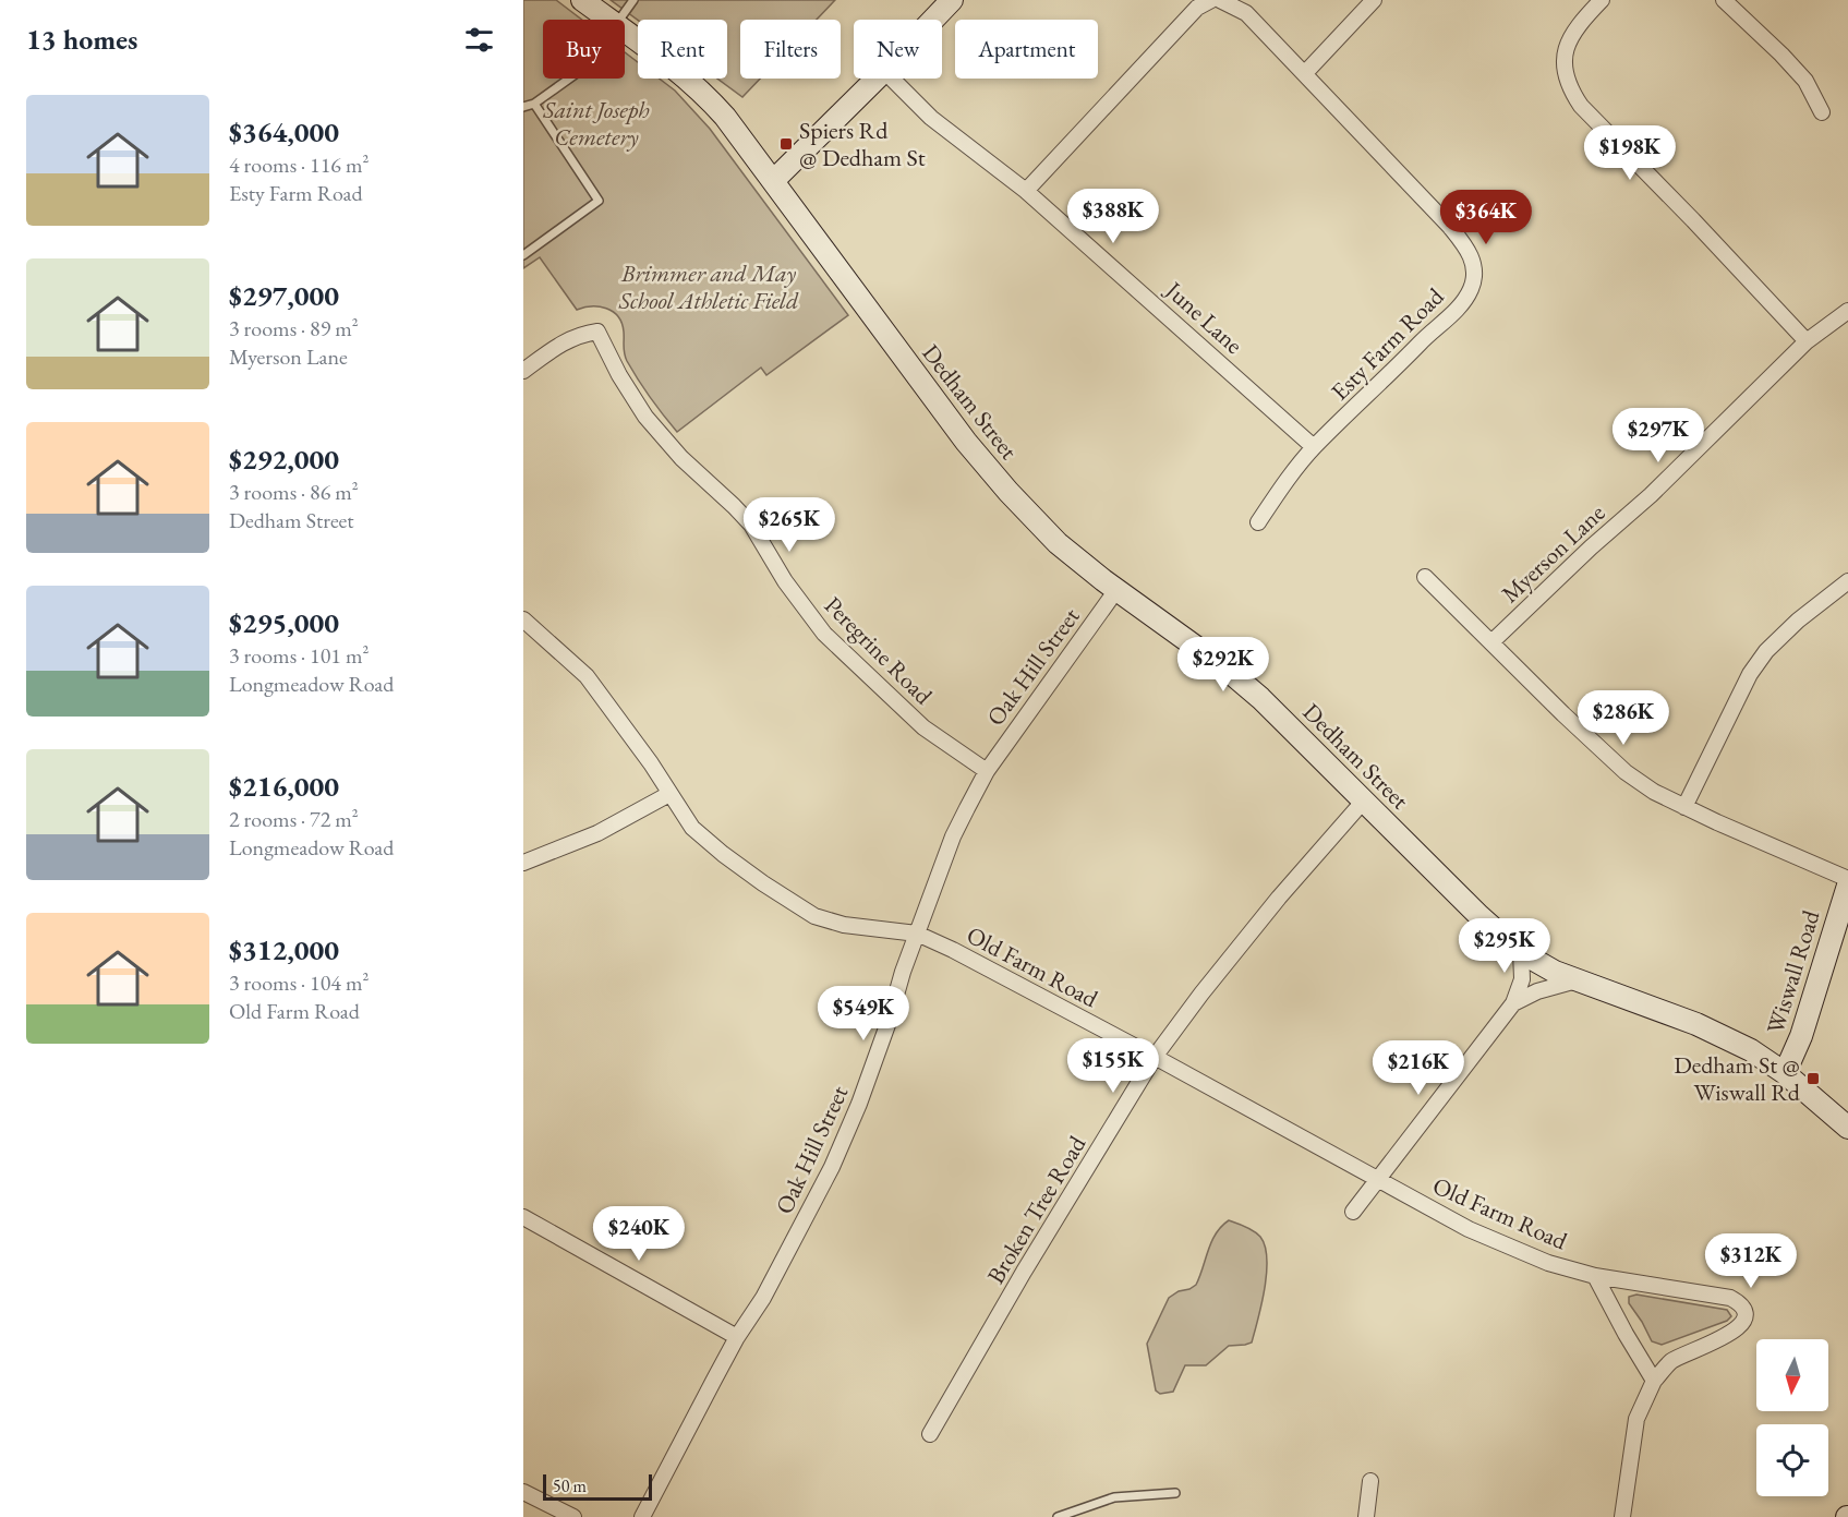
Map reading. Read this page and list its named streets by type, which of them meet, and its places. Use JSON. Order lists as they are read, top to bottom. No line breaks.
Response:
{"streets":{"street":["June Lane","Esty Farm Road","Dedham Street","Myerson Lane","Peregrine Road","Oak Hill Street","Old Farm Road","Wiswall Road","Broken Tree Road"]},"crossings":[["June Lane","Esty Farm Road"],["Dedham Street","Oak Hill Street"],["Dedham Street","Wiswall Road"],["Dedham Street","Broken Tree Road"],["Peregrine Road","Oak Hill Street"],["Oak Hill Street","Old Farm Road"],["Old Farm Road","Broken Tree Road"]],"parks":["Saint Joseph Cemetery","Brimmer and May School Athletic Field"],"places":{"transit":["Spiers Rd @ Dedham St","Dedham St @ Wiswall Rd"]},"scale_bar":"50 m","north":"bottom","page":{"heading":"13 homes","chip":["Buy","Rent","Filters","New","Apartment"],"list":[{"name":"$364,000","note":"4 rooms · 116 m² · Esty Farm Road"},{"name":"$297,000","note":"3 rooms · 89 m² · Myerson Lane"},{"name":"$292,000","note":"3 rooms · 86 m² · Dedham Street"},{"name":"$295,000","note":"3 rooms · 101 m² · Longmeadow Road"},{"name":"$216,000","note":"2 rooms · 72 m² · Longmeadow Road"},{"name":"$312,000","note":"3 rooms · 104 m² · Old Farm Road"}],"price":["$198K","$388K","$364K","$297K","$265K","$292K","$286K","$295K","$549K","$155K","$216K","$240K","$312K"],"scale":"50 m"}}
